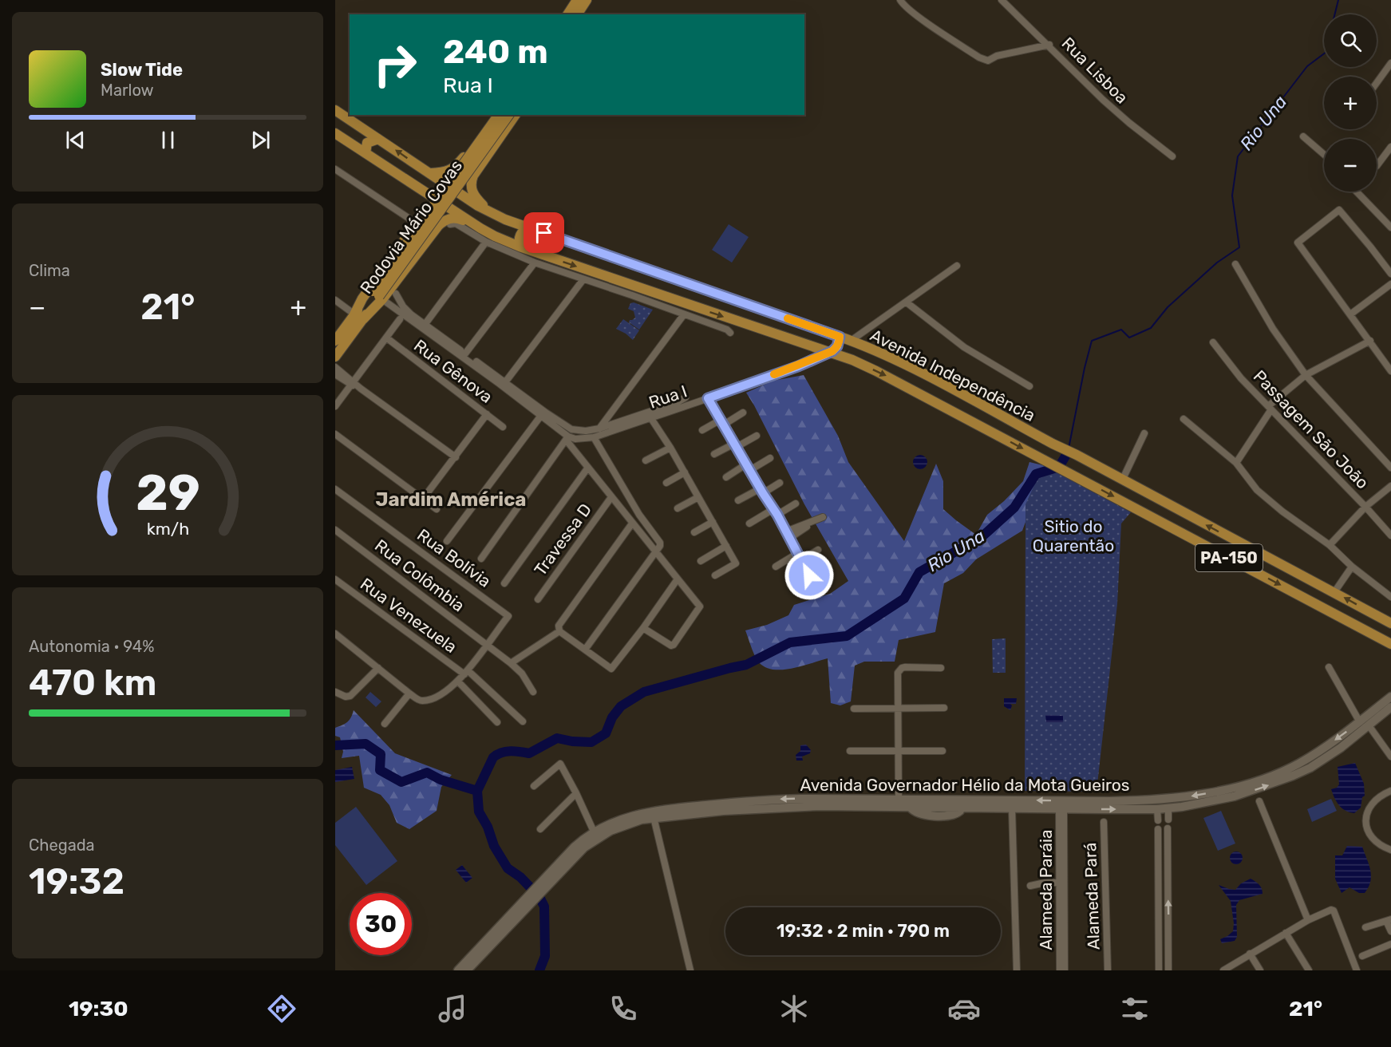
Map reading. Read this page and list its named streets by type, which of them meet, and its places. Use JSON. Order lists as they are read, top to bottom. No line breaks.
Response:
{"streets":{"main road":["Rodovia Mário Covas","Avenida Independência","PA-150","Avenida Governador Hélio da Mota Gueiros"],"street":["Rua Lisboa","Rua Gênova","Rua I","Passagem São João","Travessa D","Rua Bolívia","Rua Colômbia","Rua Venezuela","Alameda Paráia","Alameda Pará"]},"crossings":[["Avenida Independência","Rua I"],["Rua Bolívia","Rua Colômbia"]],"districts":["Jardim América"],"water":["Rio Una"],"parks":["Sitio do Quarentão"],"page":{"map_buttons":["+","−"],"turn":["240 m","Rua I"],"song":["Slow Tide","Marlow"],"tile":["Clima",["Autonomia · 94%","470 km"],["Chegada","19:32"]],"heat":["−","21°","+"],"limit":"30","trip":"19:32 · 2 min · 790 m","tabs":["19:30","21°"],"gauge":["29","km/h"]}}
